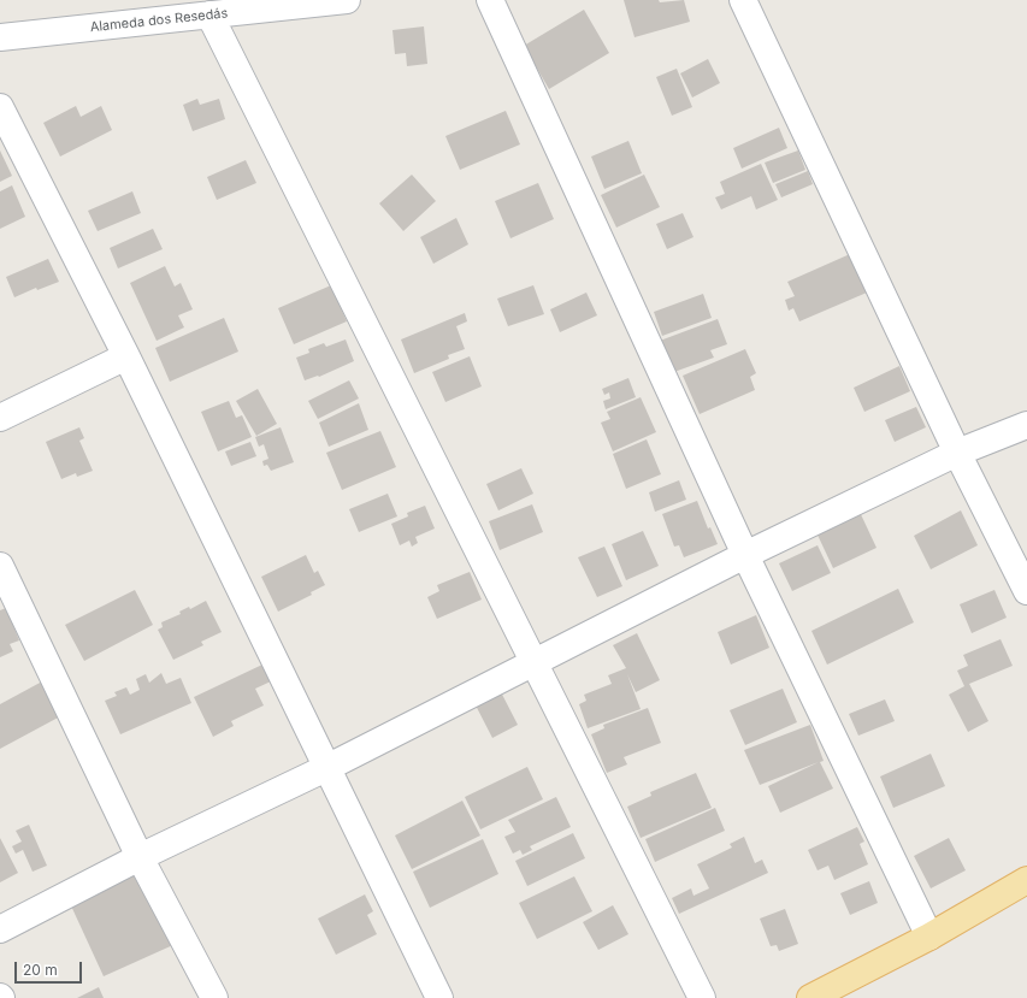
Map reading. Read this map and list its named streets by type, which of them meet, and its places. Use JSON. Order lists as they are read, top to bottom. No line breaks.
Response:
{"streets":{"street":["Alameda dos Resedás"]},"scale_bar":"20 m"}
